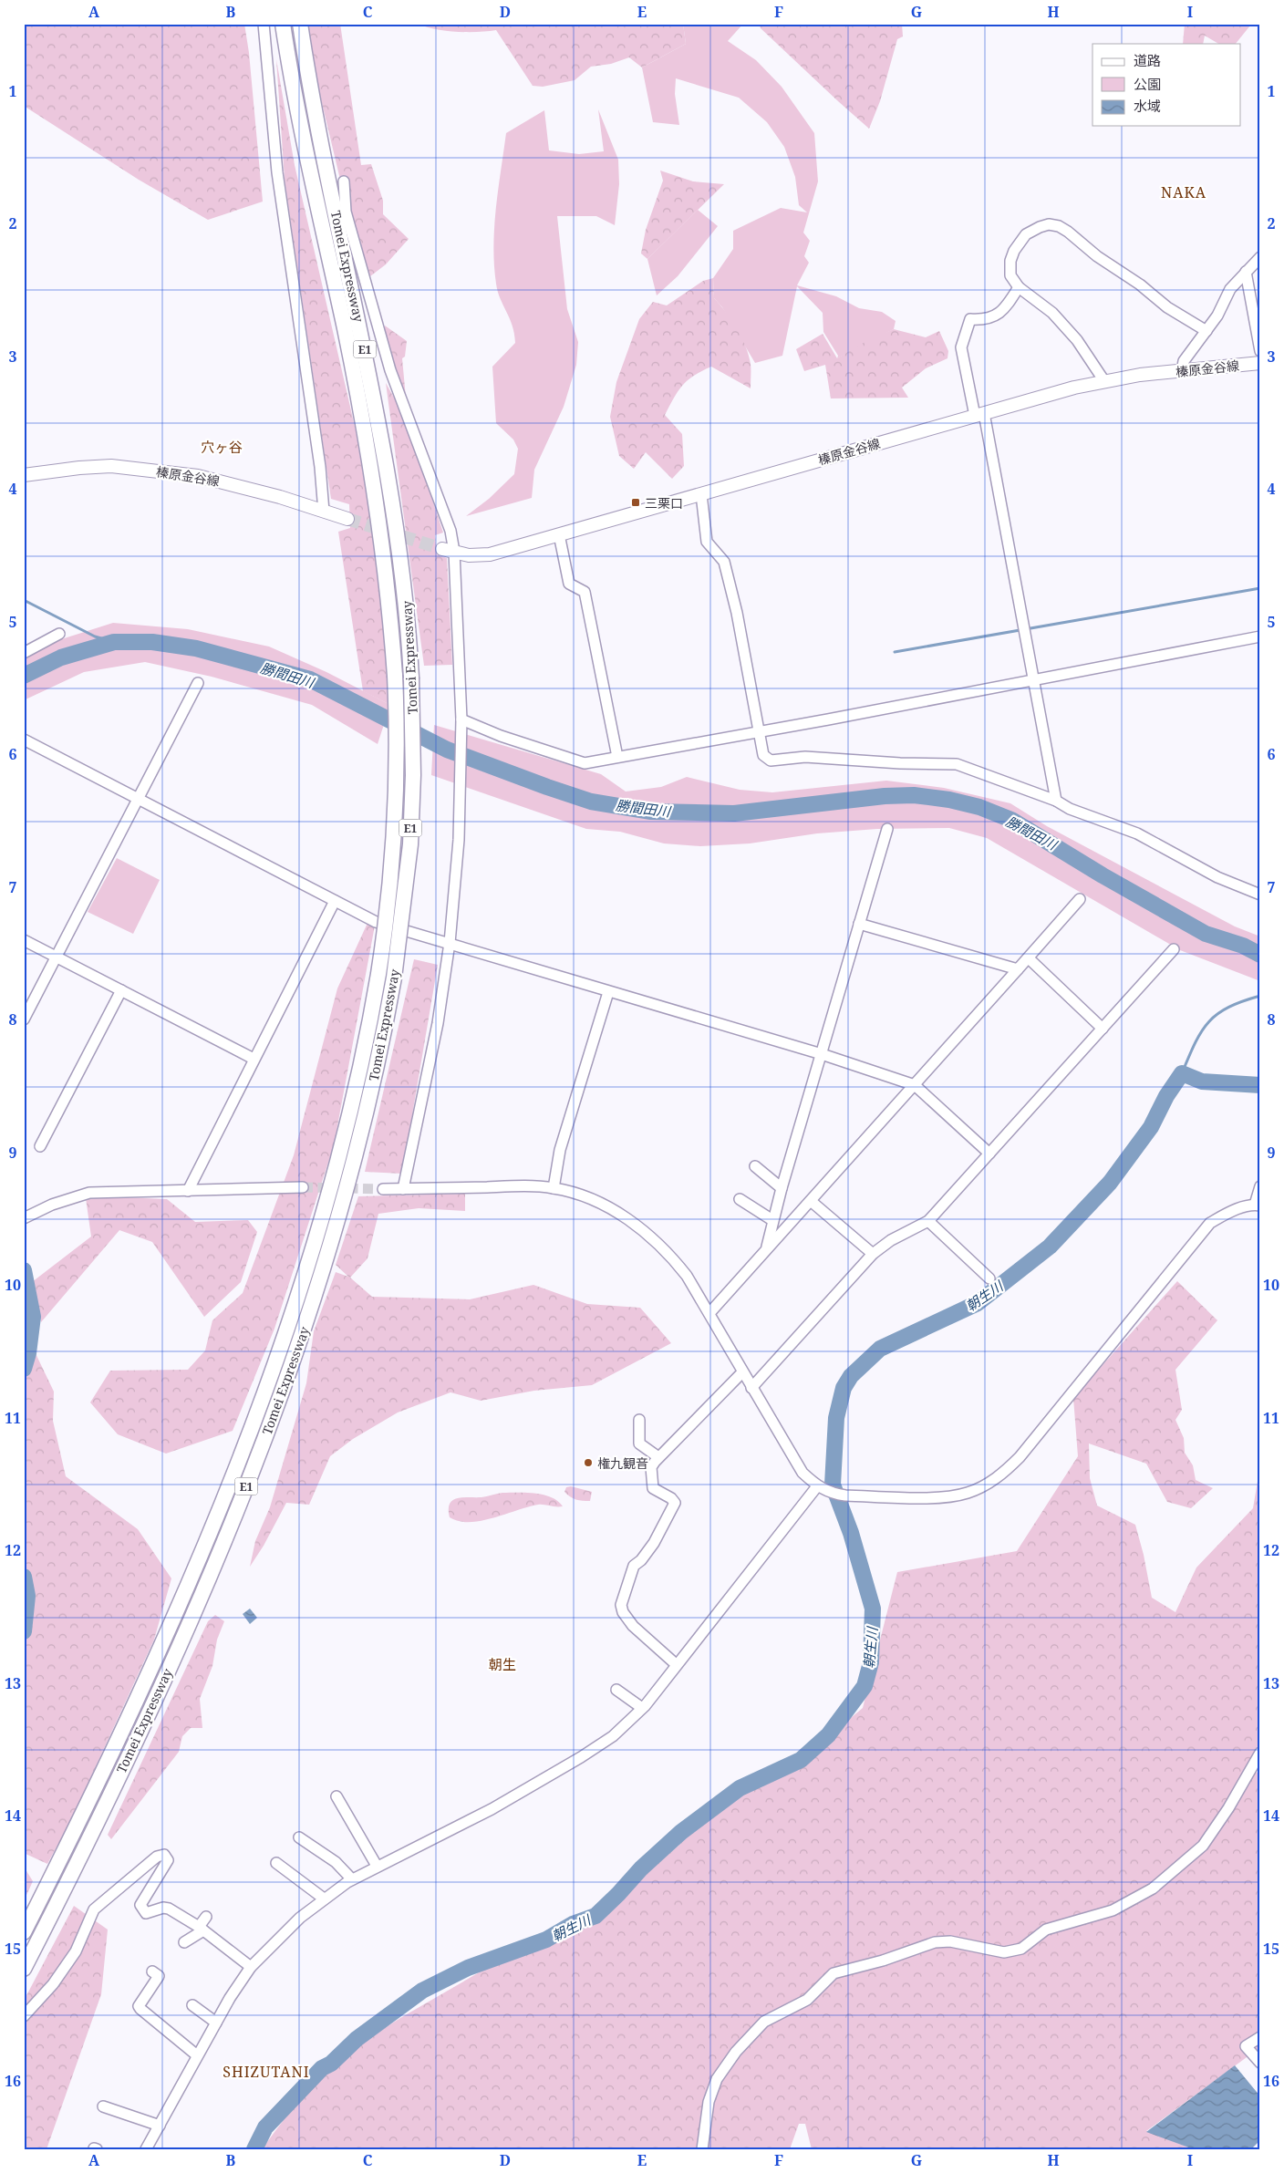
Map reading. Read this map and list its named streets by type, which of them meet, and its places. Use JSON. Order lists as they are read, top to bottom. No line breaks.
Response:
{"streets":{"highway":["Tomei Expressway","E1"],"main road":["榛原金谷線"]},"districts":["NAKA","穴ヶ谷","朝生","SHIZUTANI"],"water":["勝間田川","朝生川"],"places":{"transit":["三栗口"],"other":["権九観音"]},"legend":["道路","公園","水域"],"grid":{"columns":["A","B","C","D","E","F","G","H","I"],"rows":["1","2","3","4","5","6","7","8","9","10","11","12","13","14","15","16"]}}
